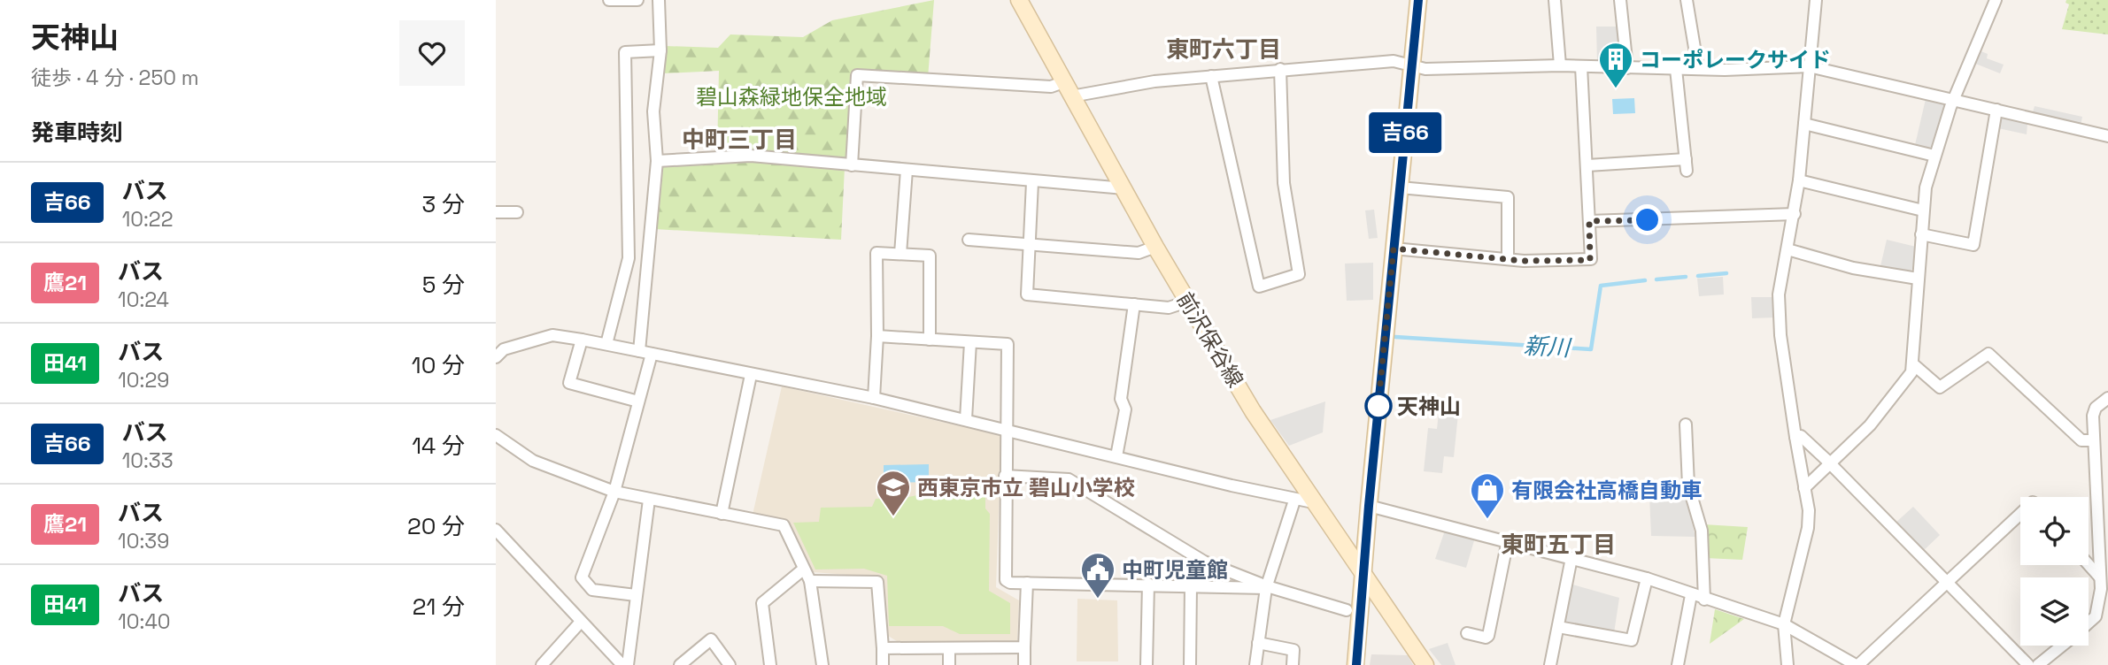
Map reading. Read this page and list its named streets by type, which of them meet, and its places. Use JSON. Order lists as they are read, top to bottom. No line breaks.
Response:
{"streets":{"main road":["前沢保谷線"]},"districts":["東町六丁目","中町三丁目","東町五丁目"],"water":["新川"],"parks":["碧山森緑地保全地域"],"places":{"building":["コーポレークサイド"],"other":["天神山"],"school or university":["西東京市立 碧山小学校"],"shop":["有限会社高橋自動車"],"public building":["中町児童館"]},"lines":["bus line 吉66"],"page":{"heading":[["天神山","徒歩 · 4 分 · 250 m"],"発車時刻"],"on_map":"吉66","list":[{"mark":"吉66","name":"バス","note":"10:22","value":"3 分"},{"mark":"鷹21","name":"バス","note":"10:24","value":"5 分"},{"mark":"田41","name":"バス","note":"10:29","value":"10 分"},{"mark":"吉66","name":"バス","note":"10:33","value":"14 分"},{"mark":"鷹21","name":"バス","note":"10:39","value":"20 分"},{"mark":"田41","name":"バス","note":"10:40","value":"21 分"}]}}
